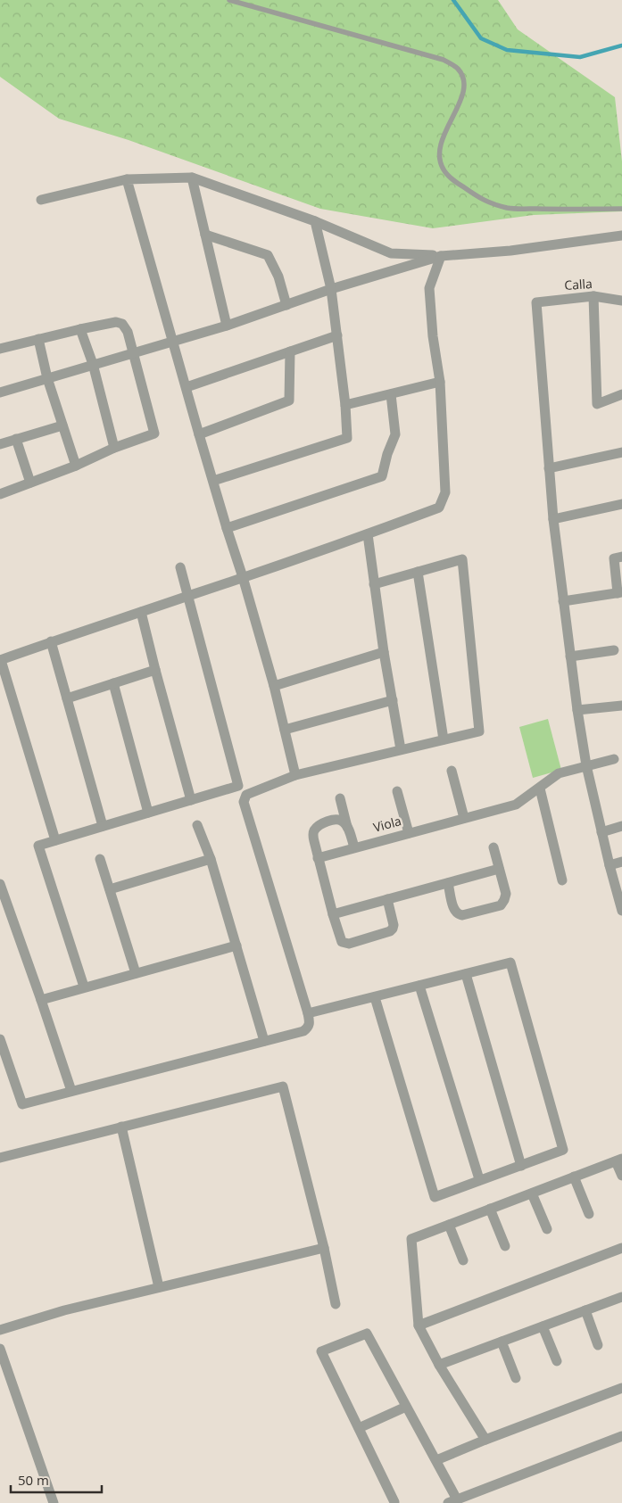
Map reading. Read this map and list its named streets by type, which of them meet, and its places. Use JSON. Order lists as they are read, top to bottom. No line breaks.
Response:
{"streets":{"street":["Calla","Viola"]},"scale_bar":"50 m"}
